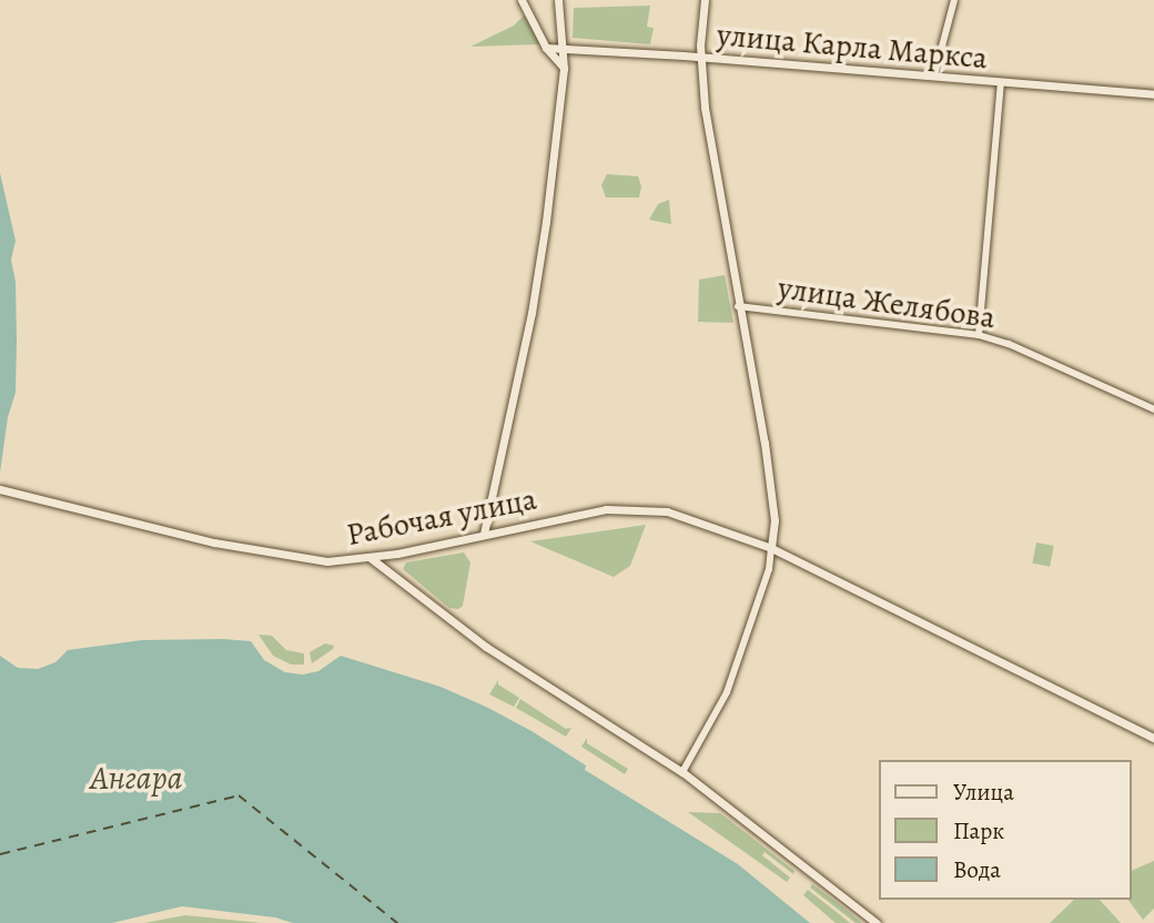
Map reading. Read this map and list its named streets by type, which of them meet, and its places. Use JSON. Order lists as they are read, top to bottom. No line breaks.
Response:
{"streets":{"main road":["улица Карла Маркса","Рабочая улица"],"street":["улица Желябова"]},"water":["Ангара"],"legend":["Улица","Парк","Вода"]}
